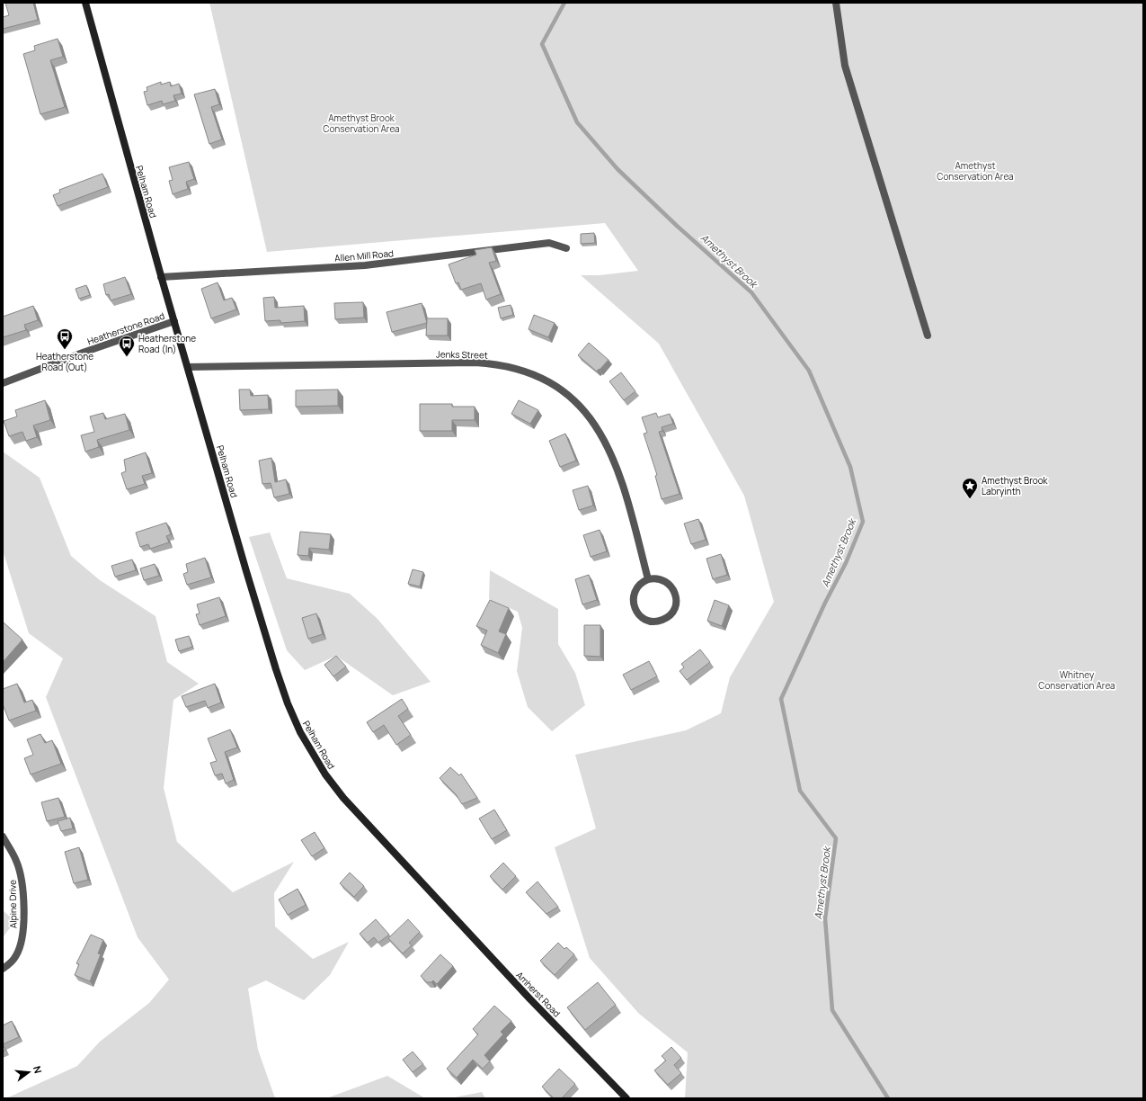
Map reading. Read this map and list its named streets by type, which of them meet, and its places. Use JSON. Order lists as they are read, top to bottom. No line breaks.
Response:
{"streets":{"main road":["Pelham Road","Amherst Road"],"street":["Allen Mill Road","Heatherstone Road","Jenks Street","Alpine Drive"]},"crossings":[["Pelham Road","Allen Mill Road"],["Pelham Road","Heatherstone Road"],["Pelham Road","Jenks Street"],["Pelham Road","Amherst Road"]],"water":["Amethyst Brook"],"parks":["Amethyst Brook Conservation Area","Amethyst Conservation Area","Whitney Conservation Area"],"places":{"bus stop":["Heatherstone Road (Out)","Heatherstone Road (In)"],"place":["Amethyst Brook Labryinth"]},"north":"right"}
